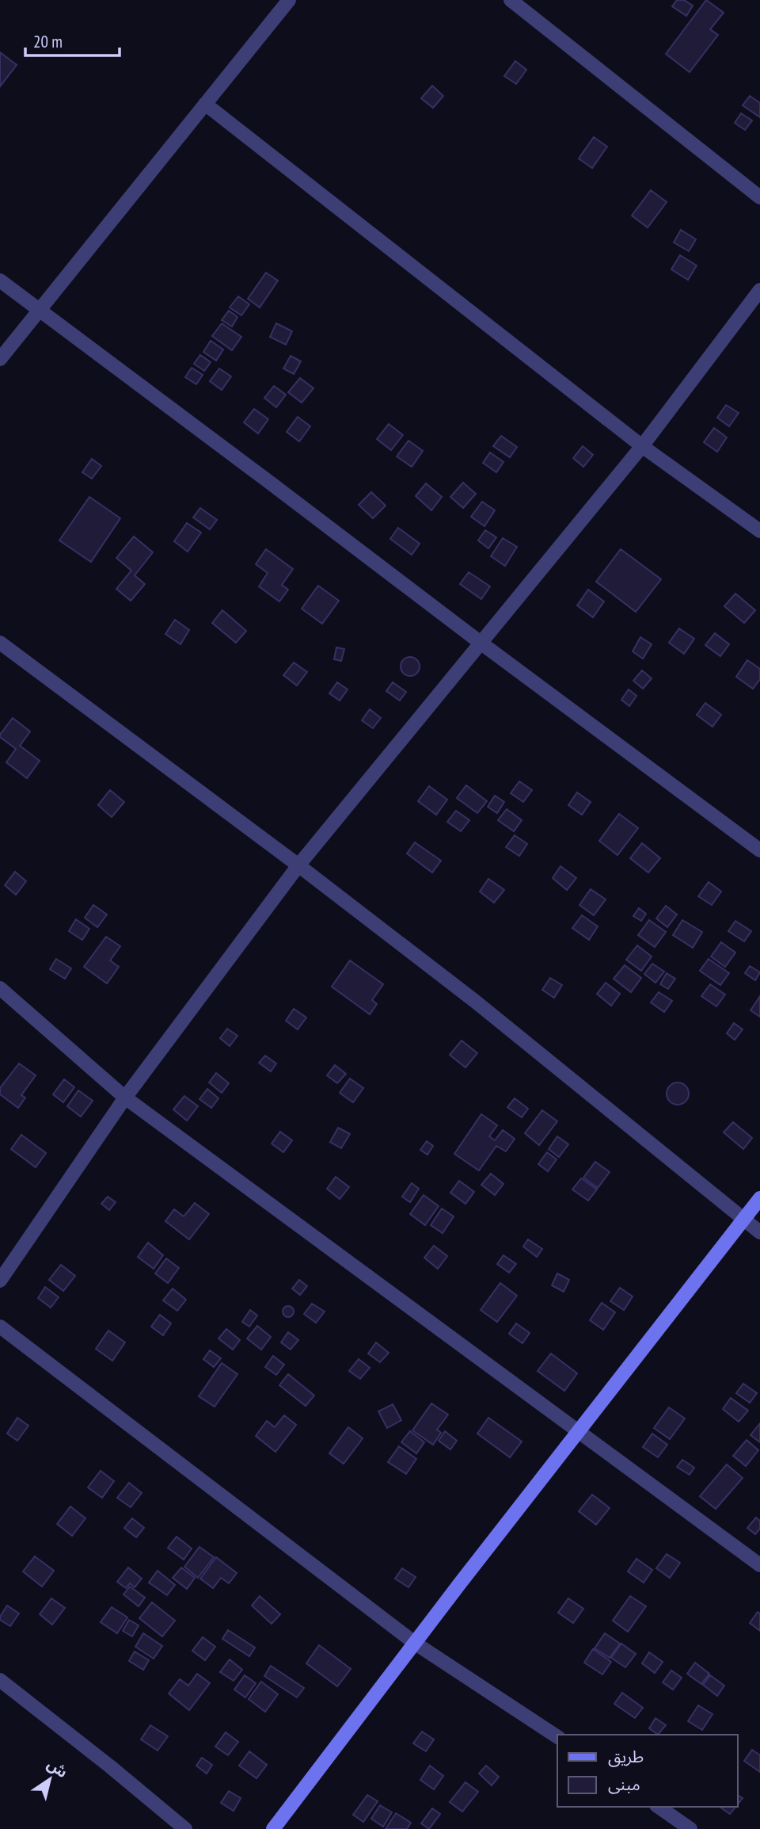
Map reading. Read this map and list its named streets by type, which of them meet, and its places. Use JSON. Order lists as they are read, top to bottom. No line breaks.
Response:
{"legend":["طريق","مبنى"],"scale_bar":"20 m","north":"top right"}
